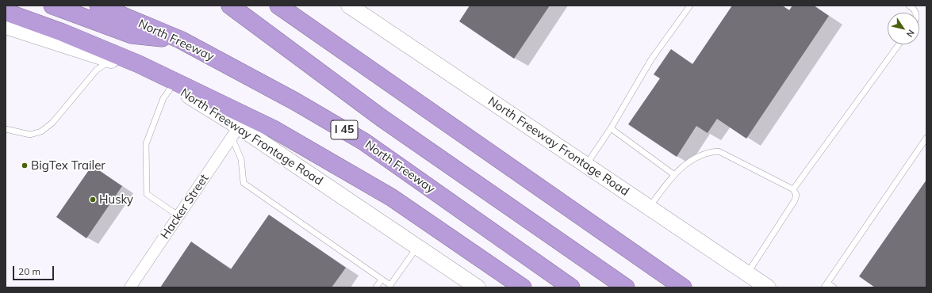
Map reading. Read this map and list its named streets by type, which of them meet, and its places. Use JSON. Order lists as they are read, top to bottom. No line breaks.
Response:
{"streets":{"highway":["North Freeway","I 45"],"main road":["North Freeway Frontage Road"],"street":["Hacker Street"]},"crossings":[["North Freeway Frontage Road","Hacker Street"]],"places":["BigTex Trailer","Husky"],"scale_bar":"20 m","north":"bottom right"}
